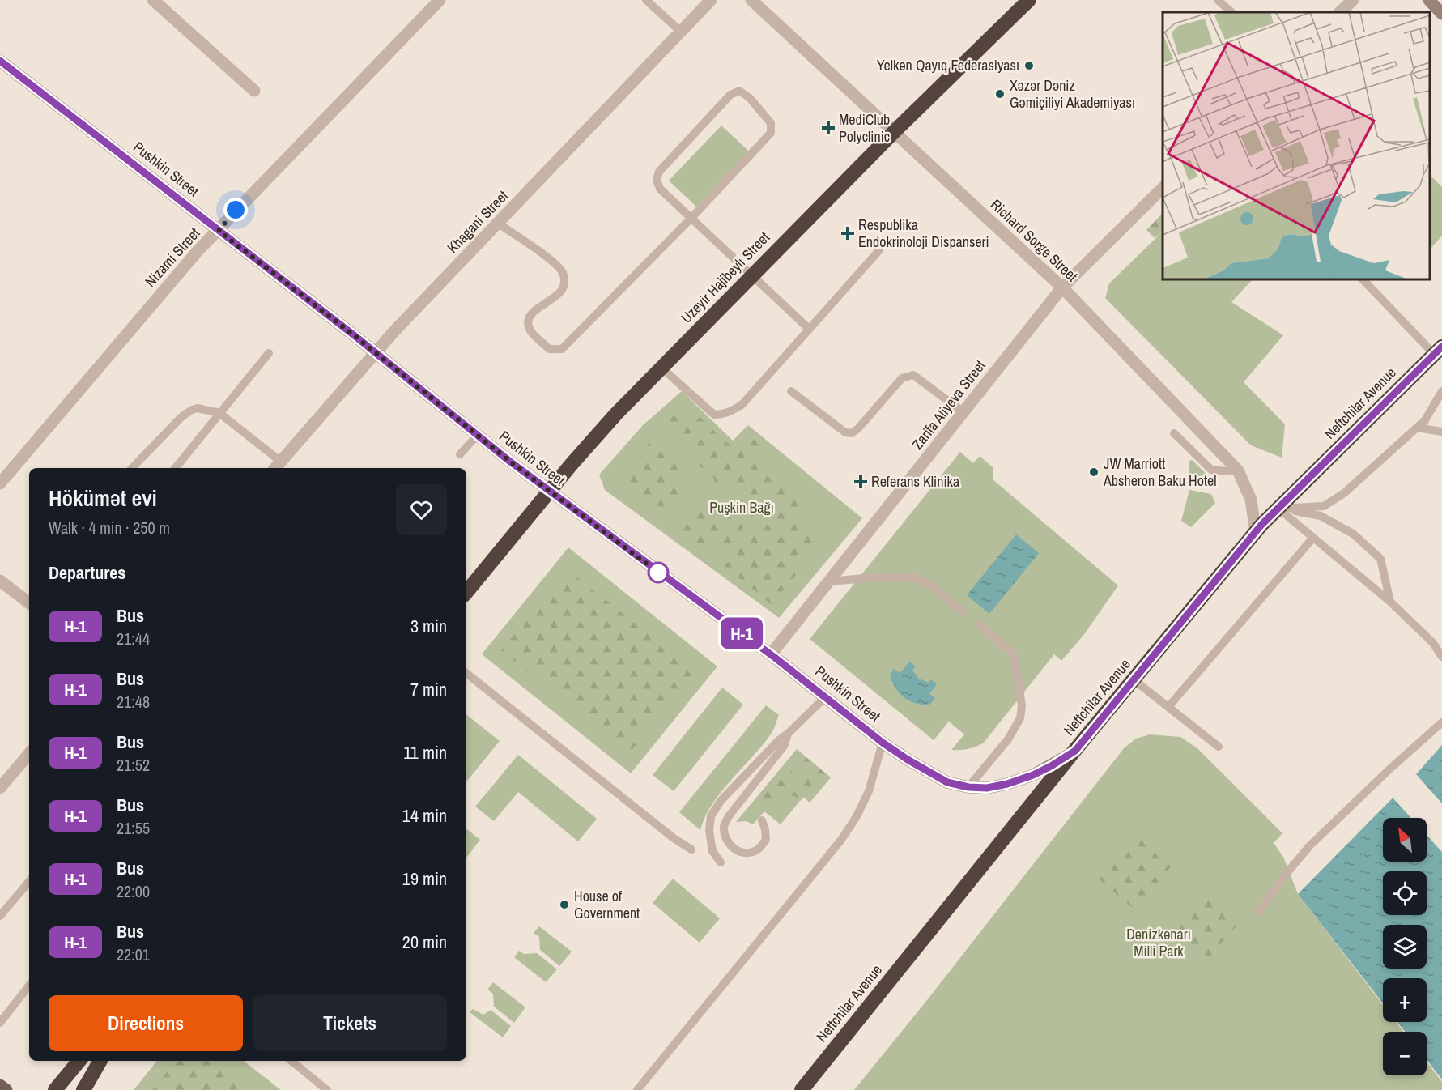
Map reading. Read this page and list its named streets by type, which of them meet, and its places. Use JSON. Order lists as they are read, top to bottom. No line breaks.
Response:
{"streets":{"highway":["Uzeyir Hajibeyli Street","Neftchilar Avenue"],"main road":["Pushkin Street"],"street":["Khagani Street","Richard Sorge Street","Nizami Street","Zarifa Aliyeva Street"]},"crossings":[["Pushkin Street","Khagani Street"],["Pushkin Street","Nizami Street"],["Pushkin Street","Uzeyir Hajibeyli Street"],["Pushkin Street","Neftchilar Avenue"],["Pushkin Street","Zarifa Aliyeva Street"],["Richard Sorge Street","Uzeyir Hajibeyli Street"],["Richard Sorge Street","Neftchilar Avenue"],["Richard Sorge Street","Zarifa Aliyeva Street"]],"parks":["Puşkin Bağı","Dənizkənarı Milli Park"],"places":{"other":["Yelkən Qayıq Federasiyası","Xəzər Dəniz Gəmiçiliyi Akademiyası","JW Marriott Absheron Baku Hotel","House of Government"],"health":["MediClub Polyclinic","Respublika Endokrinoloji Dispanseri","Referans Klinika"]},"lines":["bus line H-1"],"north":"top left","page":{"on_map":"H-1","heading":[["Hökümət evi","Walk · 4 min · 250 m"],"Departures"],"list":[{"mark":"H-1","name":"Bus","note":"21:44","value":"3 min"},{"mark":"H-1","name":"Bus","note":"21:48","value":"7 min"},{"mark":"H-1","name":"Bus","note":"21:52","value":"11 min"},{"mark":"H-1","name":"Bus","note":"21:55","value":"14 min"},{"mark":"H-1","name":"Bus","note":"22:00","value":"19 min"},{"mark":"H-1","name":"Bus","note":"22:01","value":"20 min"}],"map_buttons":["+","−"],"buttons":["Directions","Tickets"]}}
